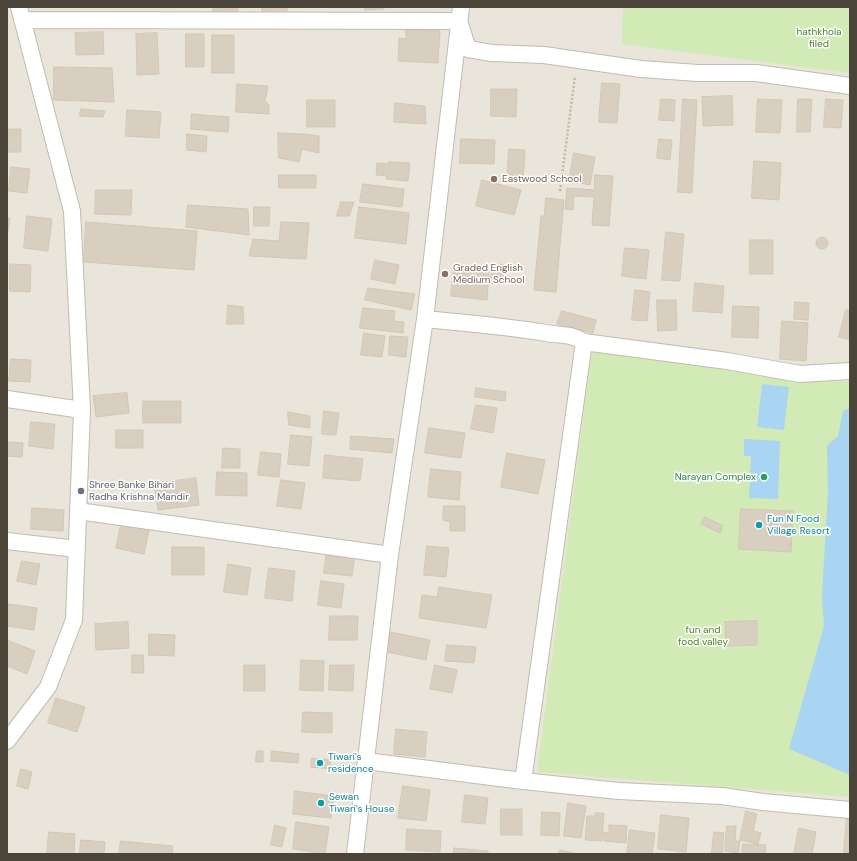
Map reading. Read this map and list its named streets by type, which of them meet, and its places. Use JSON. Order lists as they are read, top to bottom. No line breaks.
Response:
{"parks":["hathkhola filed","fun and food valley"],"places":["Eastwood School","Graded English Medium School","Narayan Complex","Shree Banke Bihari Radha Krishna Mandir","Fun N Food Village Resort","Tiwari's residence","Sewan Tiwari's House"]}
